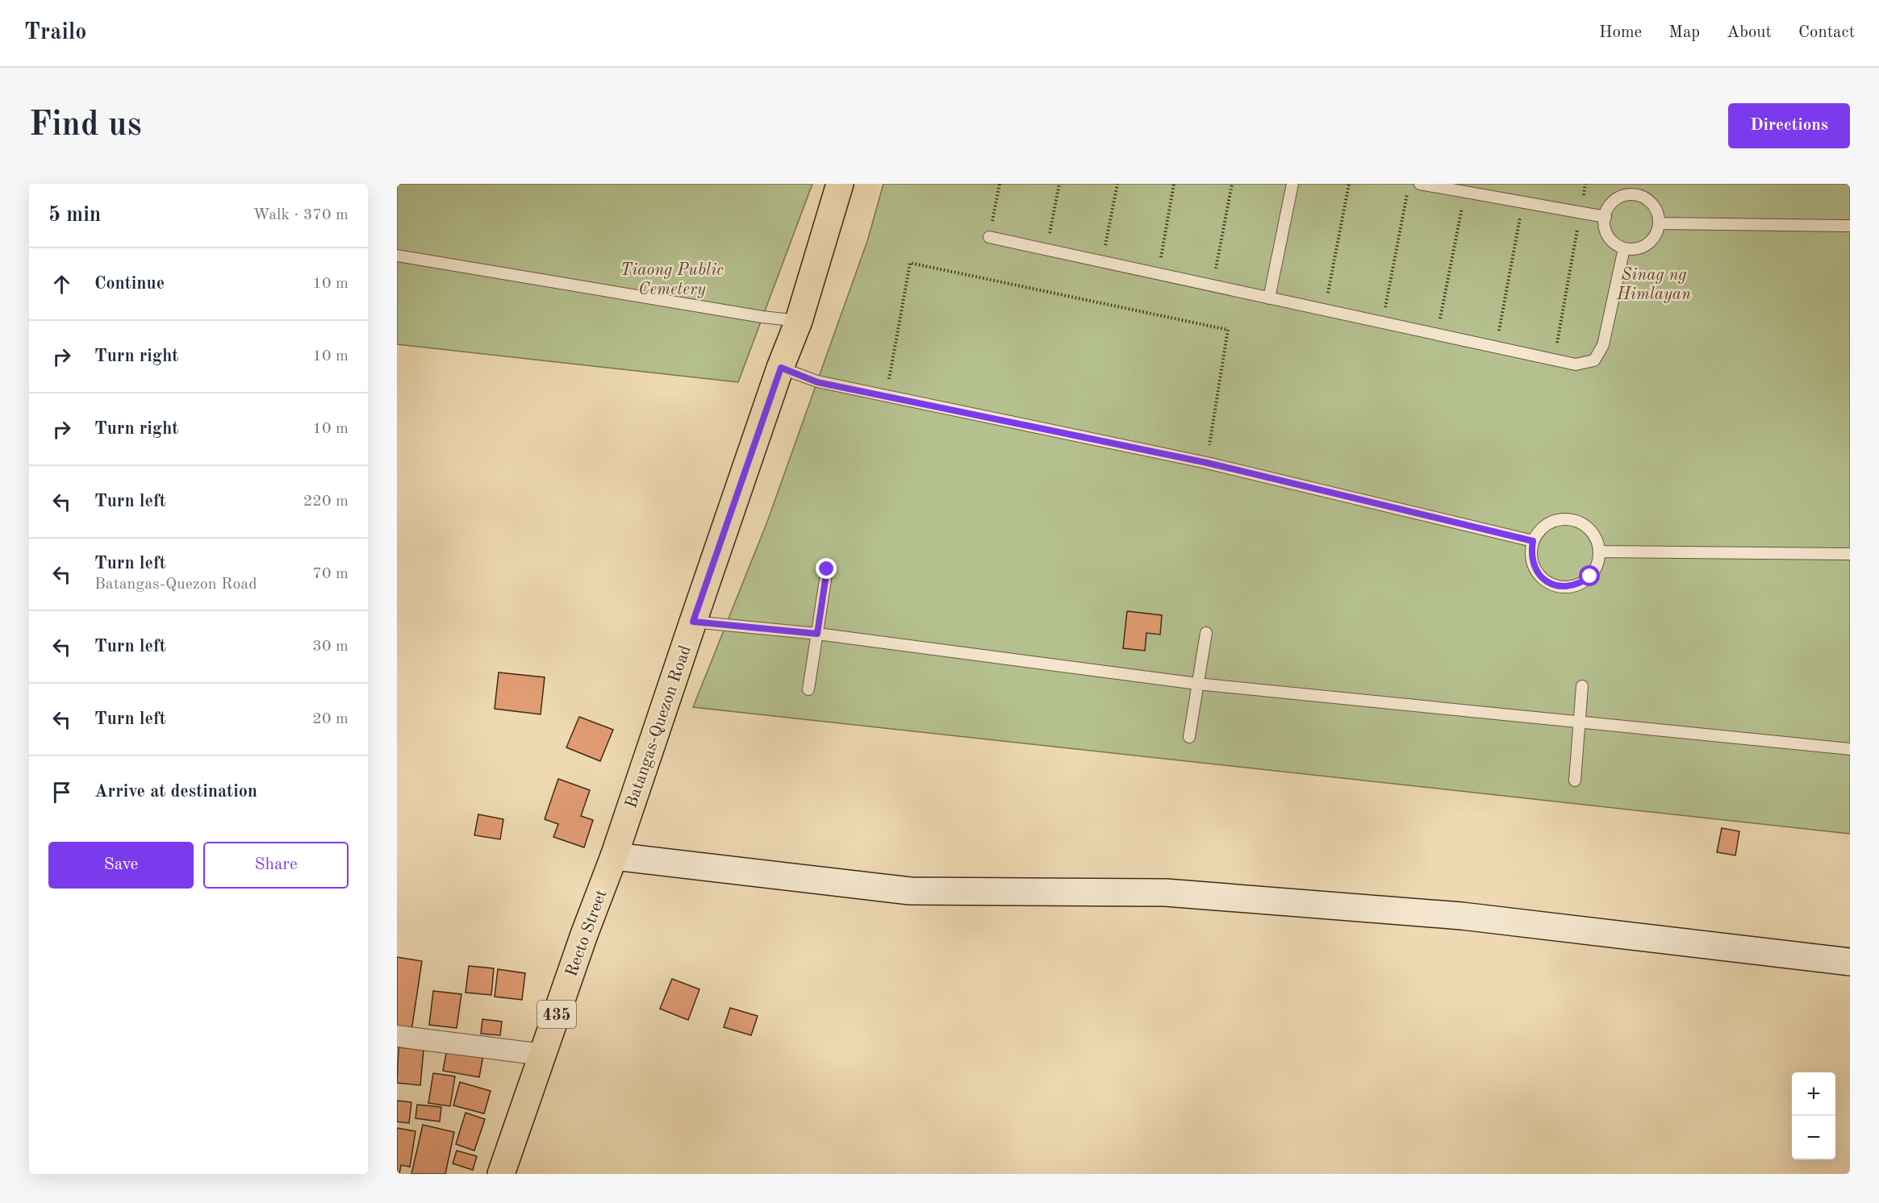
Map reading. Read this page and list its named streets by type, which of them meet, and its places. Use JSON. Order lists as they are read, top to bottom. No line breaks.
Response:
{"streets":{"main road":["Batangas-Quezon Road","Recto Street","435"]},"crossings":[["Batangas-Quezon Road","Recto Street"]],"parks":["Tiaong Public Cemetery","Sinag ng Himlayan"],"page":{"header":"Trailo","nav":["Home","Map","About","Contact"],"buttons":["Directions",["Save","Share"]],"title":"Find us","heading":["5 min","Walk · 370 m"],"list":[["Continue","10 m"],["Turn right","10 m"],["Turn right","10 m"],["Turn left","220 m"],["Turn left","Batangas-Quezon Road","70 m"],["Turn left","30 m"],["Turn left","20 m"],"Arrive at destination"],"map_buttons":["+","−"]}}
